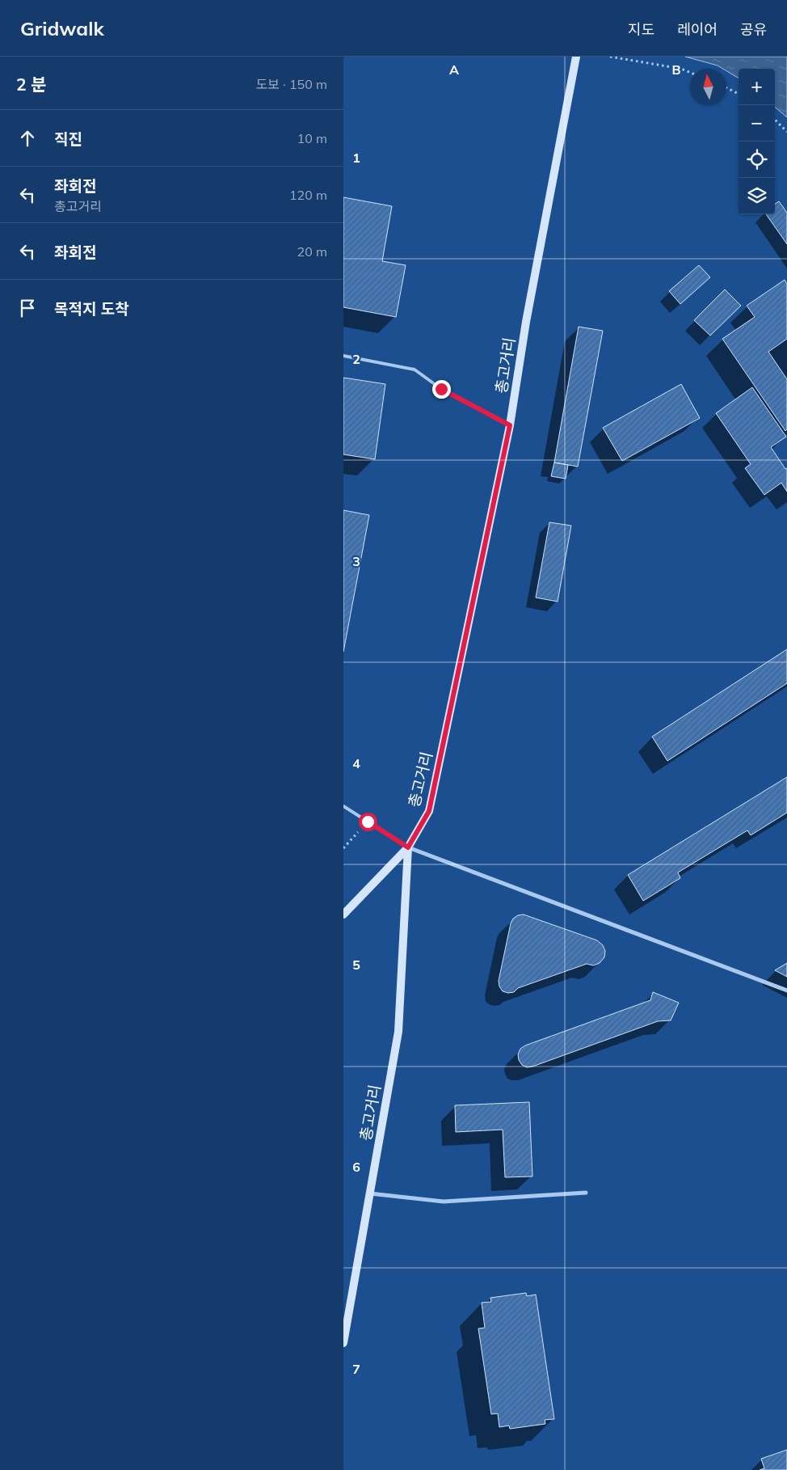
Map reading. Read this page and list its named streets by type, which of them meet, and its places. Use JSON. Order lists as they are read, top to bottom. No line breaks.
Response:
{"streets":{"main road":["총고거리"]},"north":"top","page":{"header":"Gridwalk","nav":["지도","레이어","공유"],"heading":["2 분","도보 · 150 m"],"map_buttons":["+","−"],"list":[["직진","10 m"],["좌회전","총고거리","120 m"],["좌회전","20 m"],"목적지 도착"]},"grid":{"columns":["A","B"],"rows":["1","2","3","4","5","6","7"]}}
